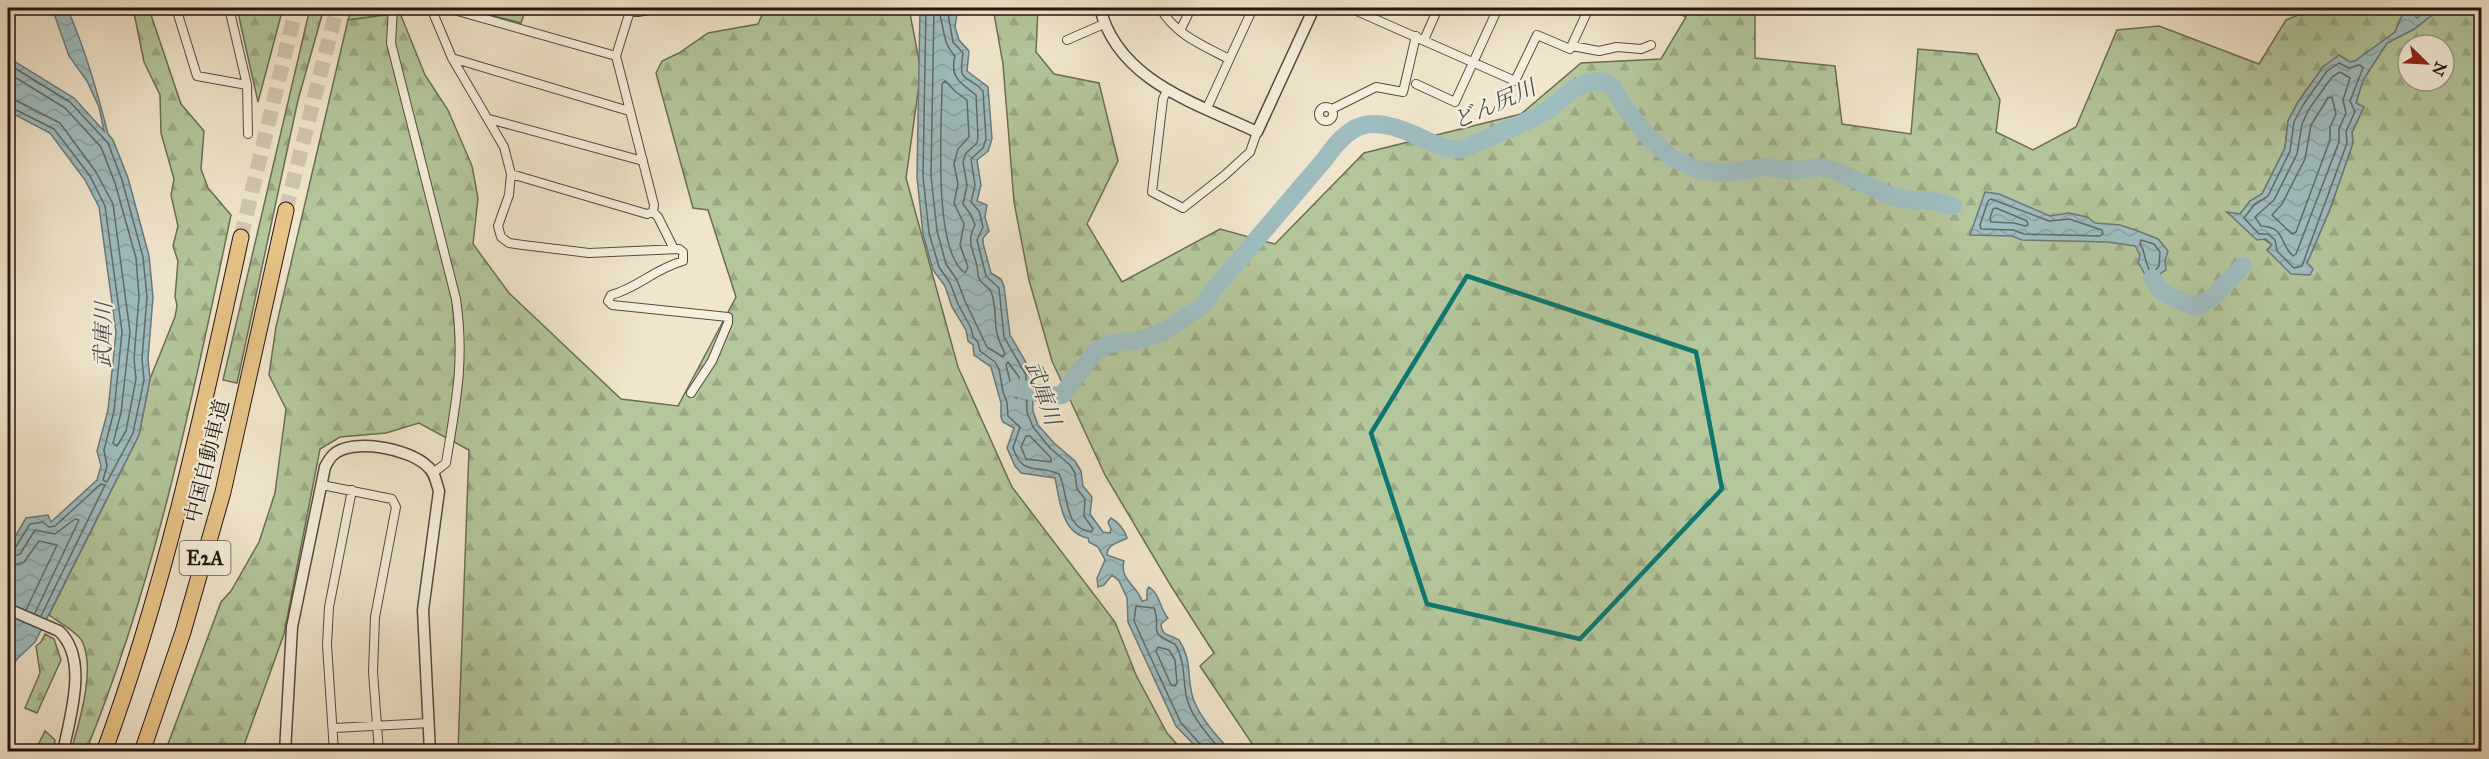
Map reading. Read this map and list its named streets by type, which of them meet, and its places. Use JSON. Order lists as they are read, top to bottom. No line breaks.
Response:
{"streets":{"highway":["中国自動車道","E2A"]},"water":["どん尻川","武庫川"],"north":"bottom right"}
